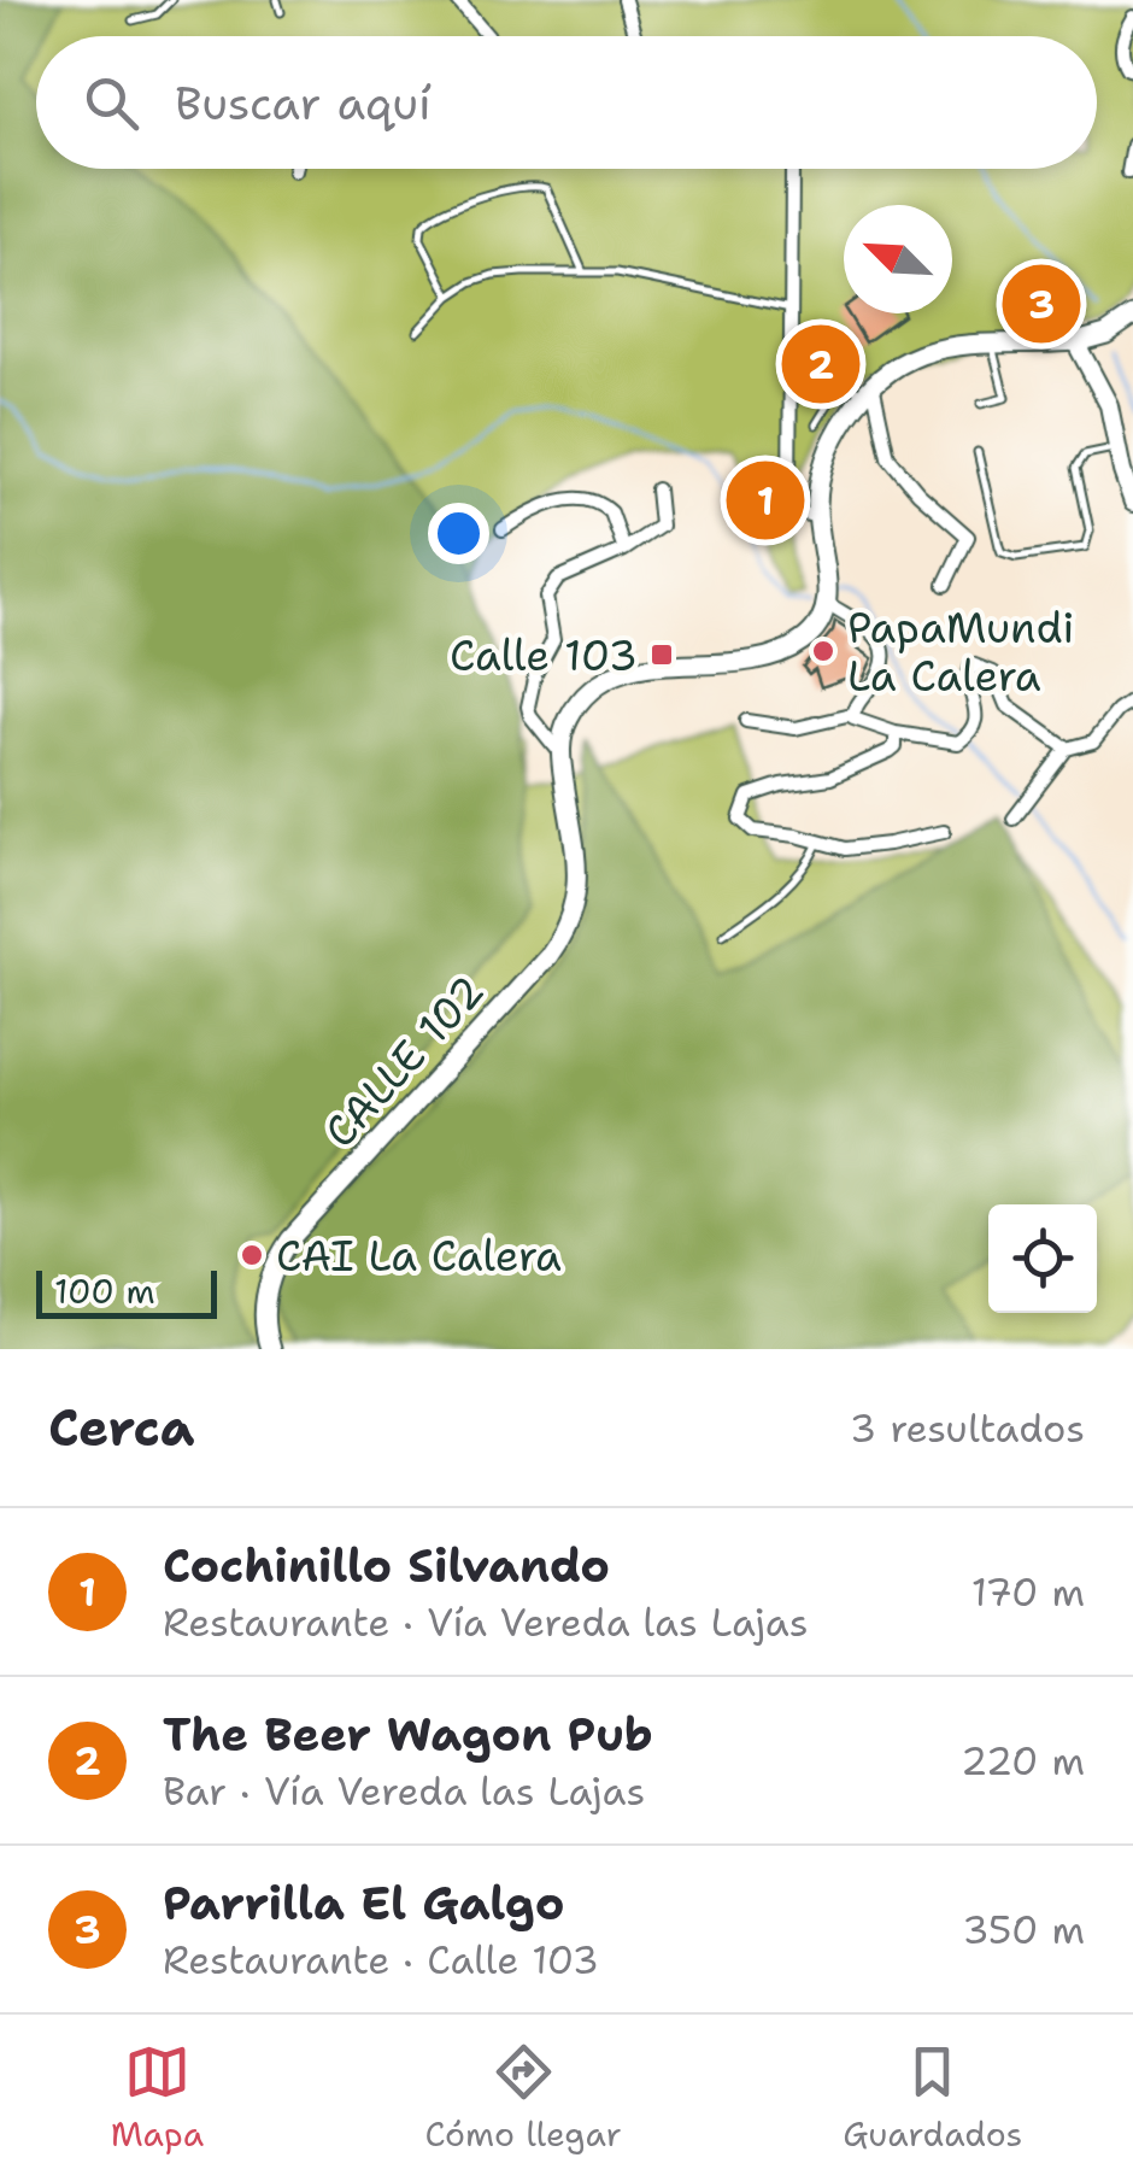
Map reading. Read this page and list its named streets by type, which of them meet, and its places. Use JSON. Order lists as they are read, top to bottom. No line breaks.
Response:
{"streets":{"main road":["CALLE 102"]},"places":{"other":["PapaMundi La Calera","CAI La Calera"],"transit":["Calle 103"]},"scale_bar":"100 m","north":"top left","page":{"search":"Buscar aquí","pins":["3","2","1"],"scale":"100 m","heading":["Cerca","3 resultados"],"list":[{"mark":"1","name":"Cochinillo Silvando","note":"Restaurante · Vía Vereda las Lajas","value":"170 m"},{"mark":"2","name":"The Beer Wagon Pub","note":"Bar · Vía Vereda las Lajas","value":"220 m"},{"mark":"3","name":"Parrilla El Galgo","note":"Restaurante · Calle 103","value":"350 m"}],"nav":["Mapa","Cómo llegar","Guardados"]}}
